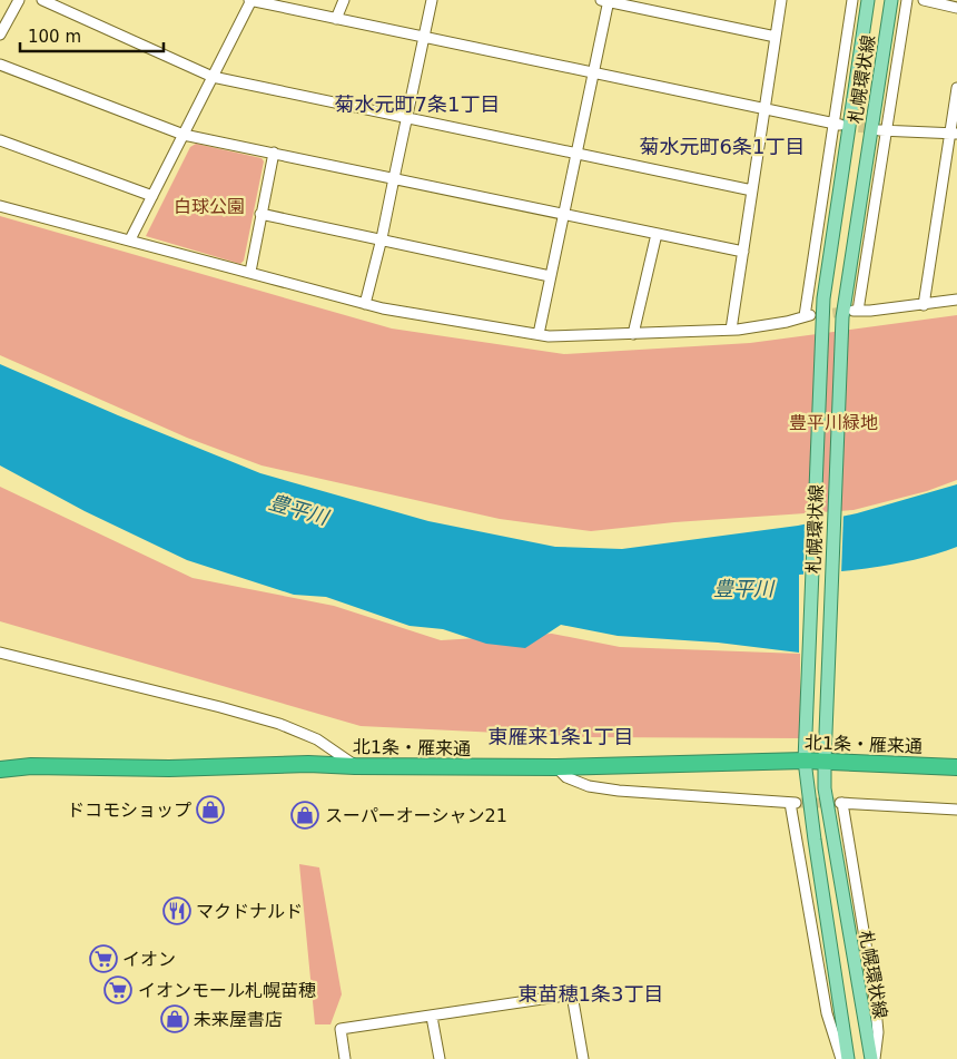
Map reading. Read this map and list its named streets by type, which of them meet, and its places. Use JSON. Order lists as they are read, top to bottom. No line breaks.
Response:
{"streets":{"highway":["北1条・雁来通"],"main road":["札幌環状線"]},"crossings":[["札幌環状線","北1条・雁来通"]],"districts":["菊水元町7条1丁目","菊水元町6条1丁目","東雁来1条1丁目","東苗穂1条3丁目"],"water":["豊平川"],"parks":["白球公園","豊平川緑地"],"places":{"shop":["ドコモショップ","スーパーオーシャン21","未来屋書店"],"restaurant":["マクドナルド"],"supermarket":["イオン","イオンモール札幌苗穂"]},"scale_bar":"100 m"}
